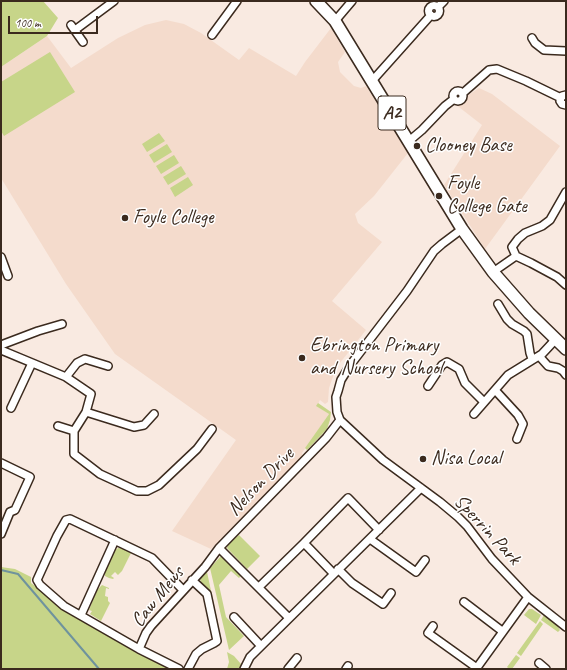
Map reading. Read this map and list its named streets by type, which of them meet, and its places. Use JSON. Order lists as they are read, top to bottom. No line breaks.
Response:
{"streets":{"highway":["A2"],"street":["Nelson Drive","Sperrin Park","Caw Mews"]},"crossings":[["Nelson Drive","Sperrin Park"],["Nelson Drive","Caw Mews"]],"places":["Clooney Base","Foyle College Gate","Foyle College","Ebrington Primary and Nursery School","Nisa Local"],"scale_bar":"100 m"}
